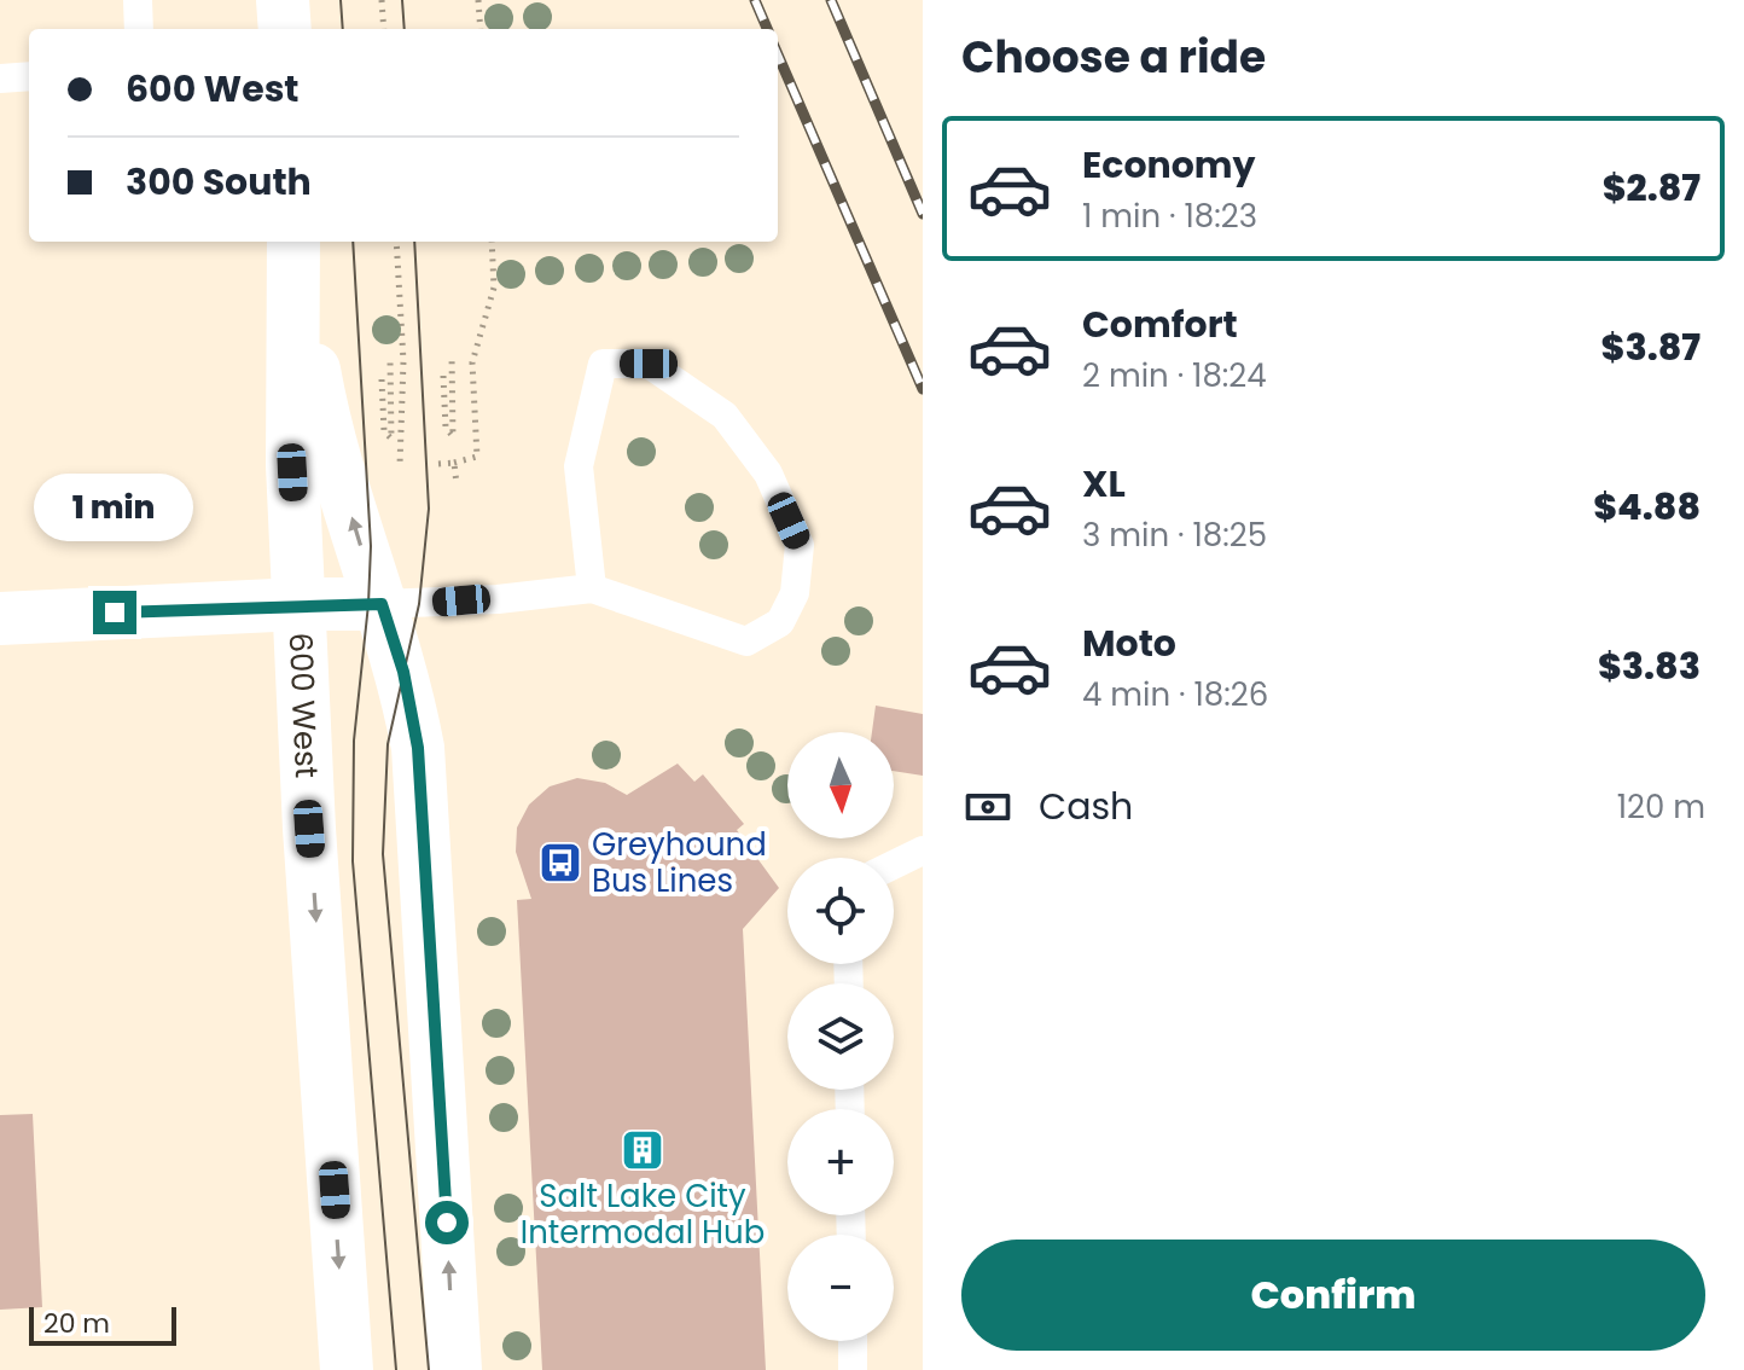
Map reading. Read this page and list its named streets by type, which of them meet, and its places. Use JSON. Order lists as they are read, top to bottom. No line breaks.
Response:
{"streets":{"street":["600 West"]},"places":{"bus stop":["Greyhound Bus Lines"],"building":["Salt Lake City Intermodal Hub"]},"scale_bar":"20 m","north":"bottom","page":{"heading":"Choose a ride","banner":["600 West","300 South"],"list":[{"name":"Economy","note":"1 min · 18:23","value":"$2.87"},{"name":"Comfort","note":"2 min · 18:24","value":"$3.87"},{"name":"XL","note":"3 min · 18:25","value":"$4.88"},{"name":"Moto","note":"4 min · 18:26","value":"$3.83"}],"bubble":"1 min","map_buttons":["+","−"],"pay":["Cash","120 m"],"buttons":"Confirm","scale":"20 m"}}
